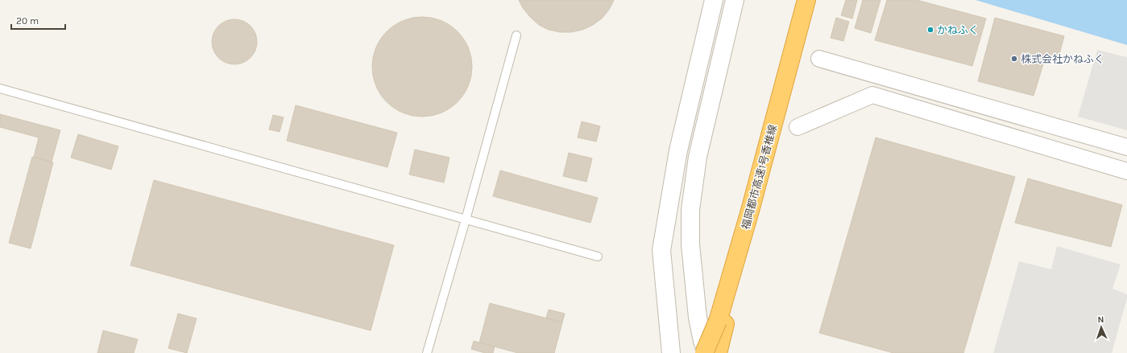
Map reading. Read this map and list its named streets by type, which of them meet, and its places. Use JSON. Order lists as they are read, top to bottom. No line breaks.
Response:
{"streets":{"highway":["福岡都市高速1号香椎線"]},"places":["かねふく","株式会社かねふく"],"scale_bar":"20 m","north":"top"}
